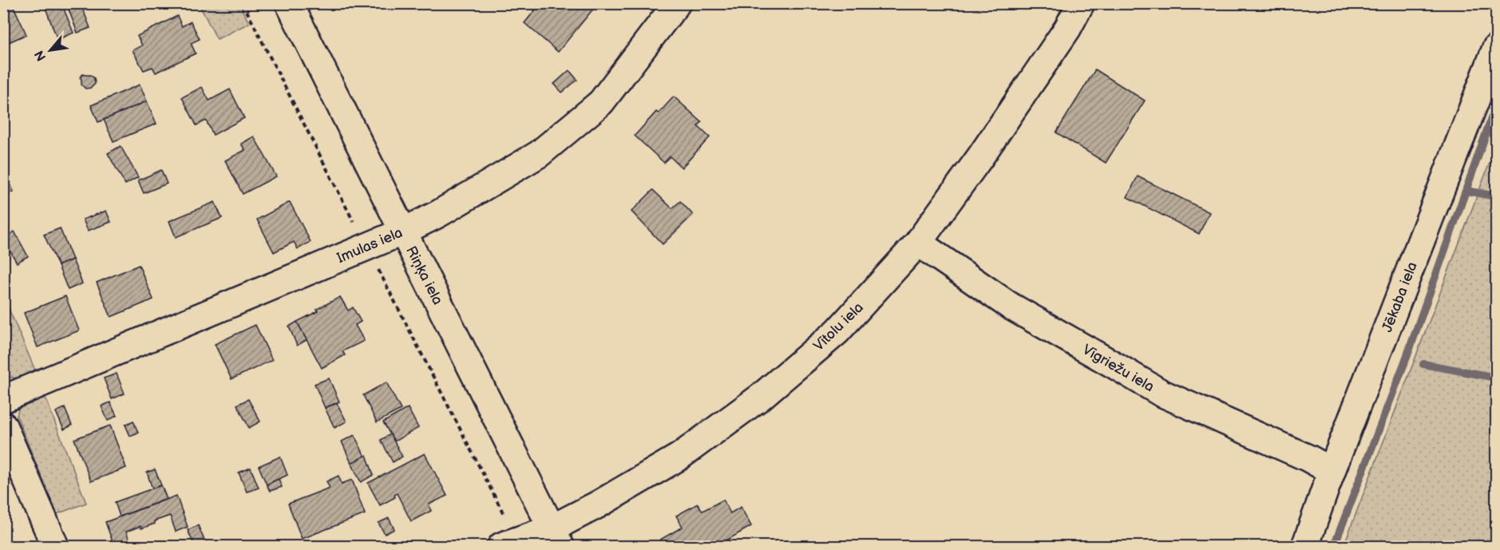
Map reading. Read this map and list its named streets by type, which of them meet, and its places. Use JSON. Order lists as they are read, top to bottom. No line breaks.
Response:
{"streets":{"street":["Imulas iela","Riņķa iela","Jēkaba iela","Vītolu iela","Vīgriežu iela"]},"crossings":[["Imulas iela","Riņķa iela"],["Riņķa iela","Vītolu iela"],["Jēkaba iela","Vīgriežu iela"],["Vītolu iela","Vīgriežu iela"]],"north":"bottom left"}
